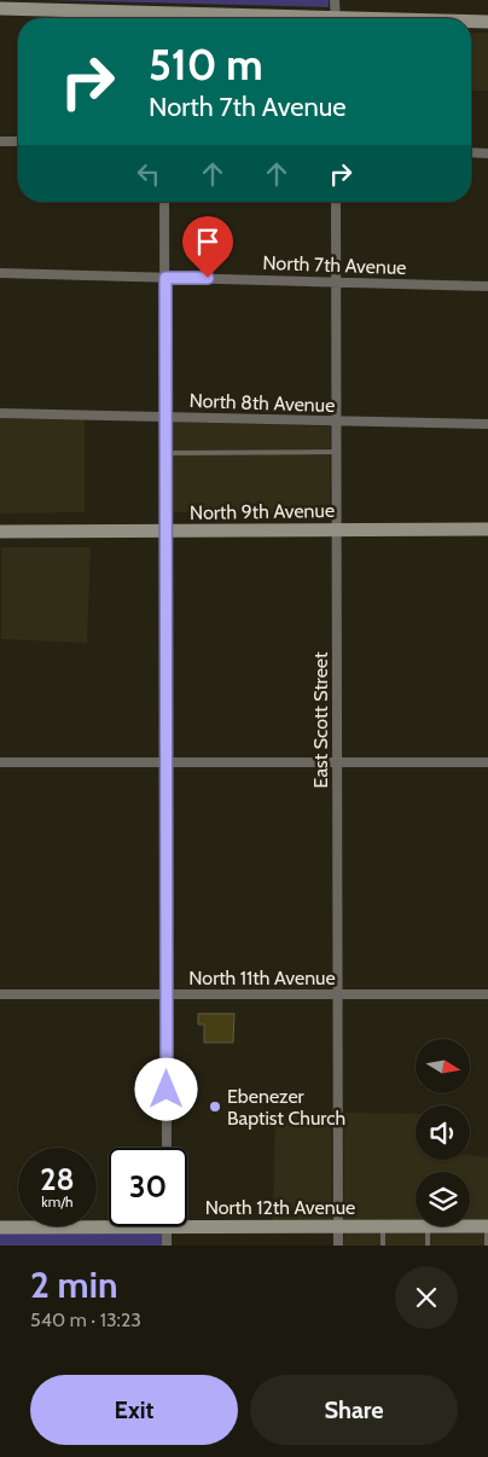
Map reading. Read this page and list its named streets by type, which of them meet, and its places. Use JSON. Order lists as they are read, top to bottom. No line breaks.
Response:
{"streets":{"main road":["North 9th Avenue","North 12th Avenue"],"street":["North 7th Avenue","North 8th Avenue","East Scott Street","North 11th Avenue"]},"crossings":[["North 7th Avenue","East Scott Street"],["North 8th Avenue","East Scott Street"],["North 9th Avenue","East Scott Street"],["East Scott Street","North 11th Avenue"],["East Scott Street","North 12th Avenue"]],"places":["Ebenezer Baptist Church"],"north":"right","page":{"turn":["510 m","North 7th Avenue"],"speed":"28 km/h","limit":"30","heading":["2 min","540 m · 13:23"],"buttons":["Exit","Share"]}}
